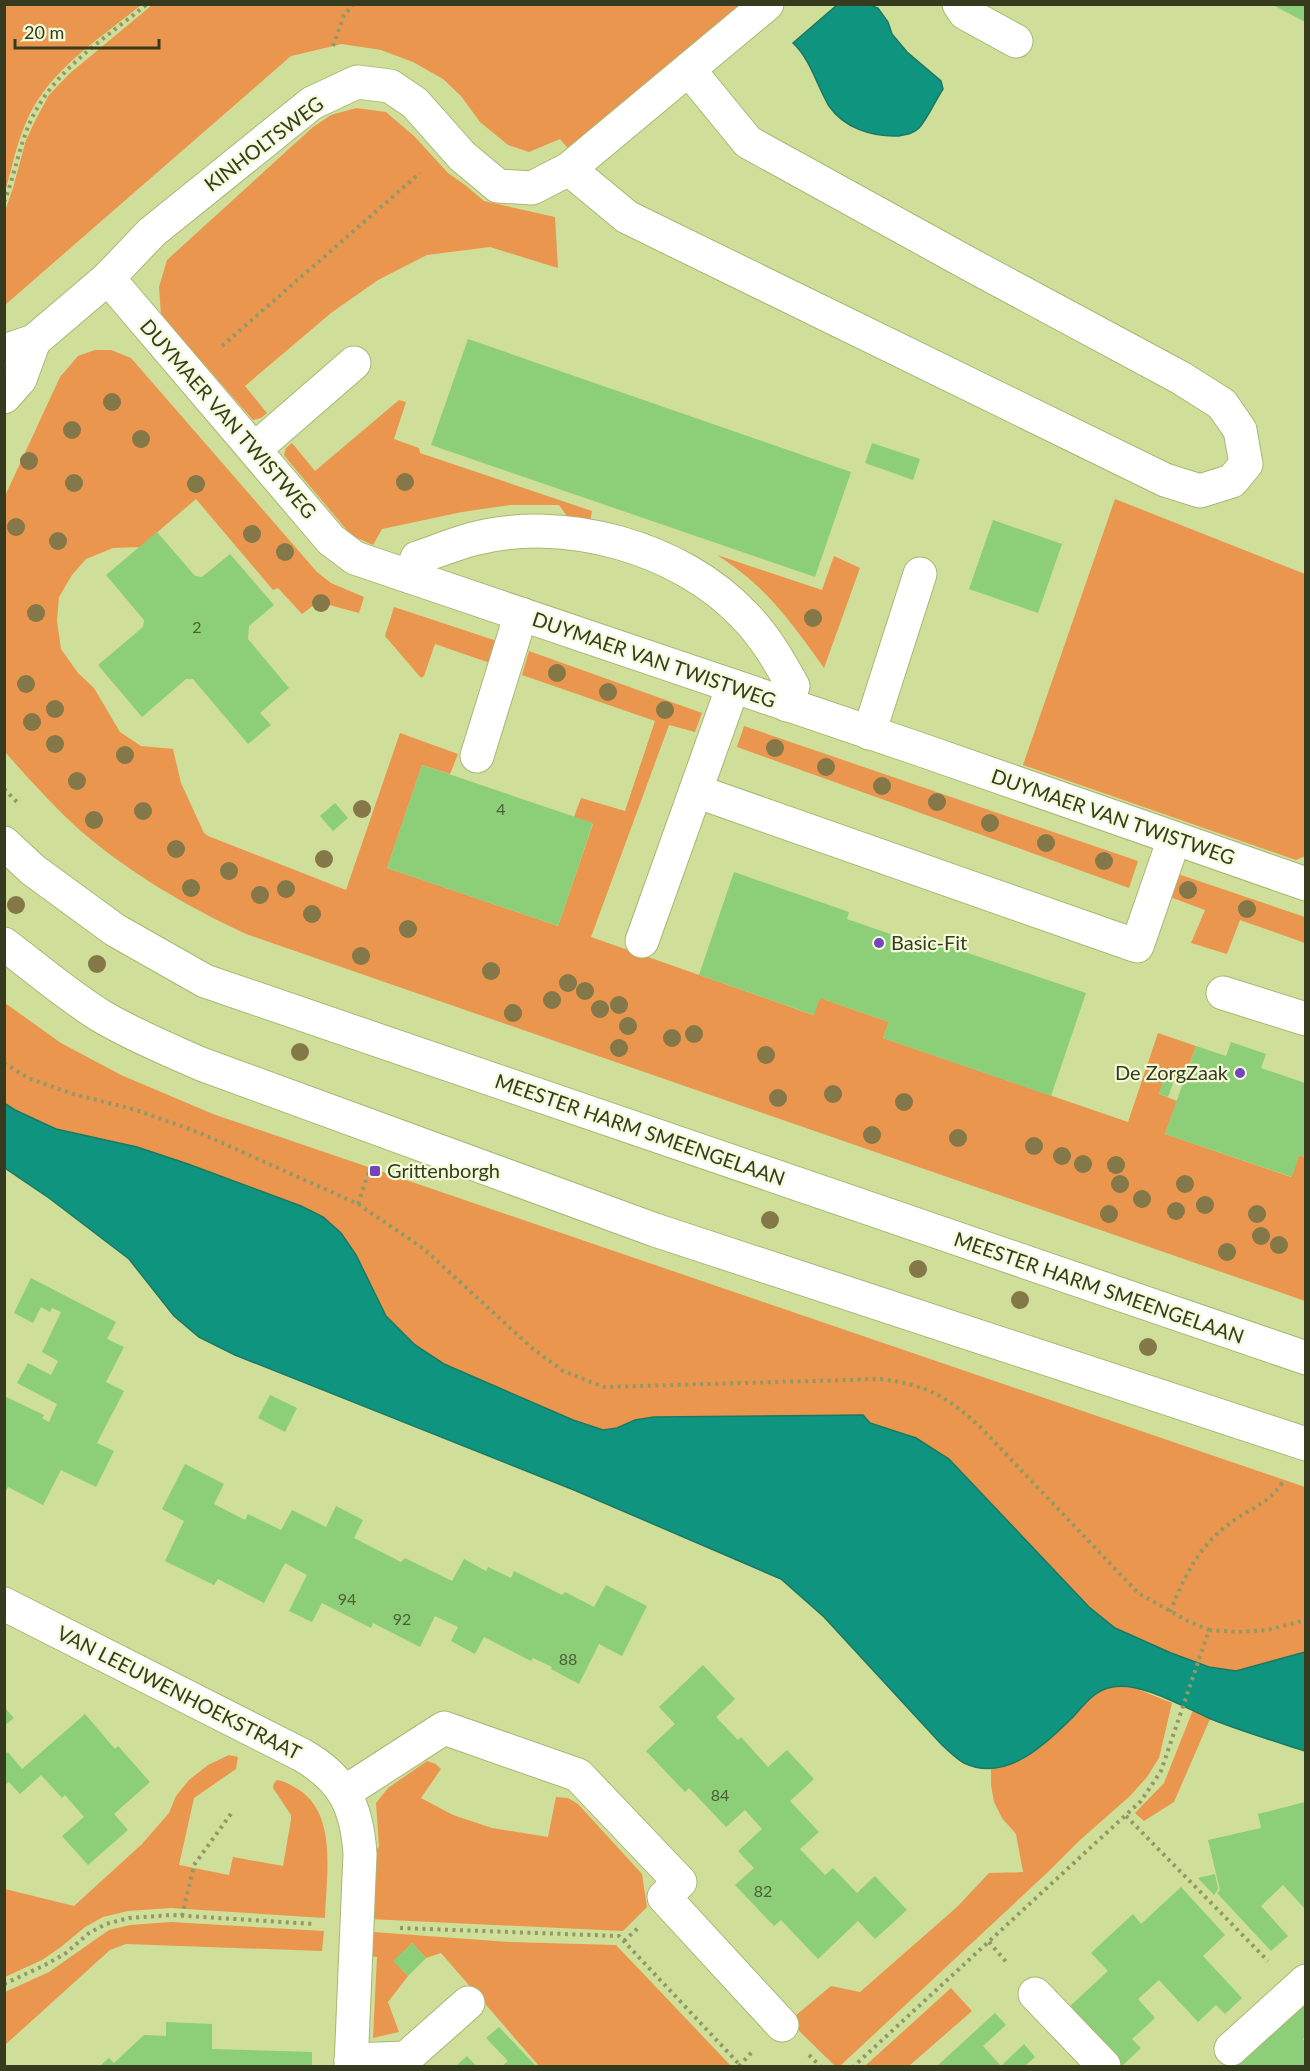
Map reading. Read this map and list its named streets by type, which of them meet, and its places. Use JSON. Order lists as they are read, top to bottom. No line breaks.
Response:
{"streets":{"street":["KINHOLTSWEG","DUYMAER VAN TWISTWEG","MEESTER HARM SMEENGELAAN","VAN LEEUWENHOEKSTRAAT"]},"crossings":[["KINHOLTSWEG","DUYMAER VAN TWISTWEG"]],"places":{"other":["Basic-Fit","De ZorgZaak"],"transit":["Grittenborgh"]},"house_numbers":["2","4","94","92","88","84","82"],"scale_bar":"20 m"}
